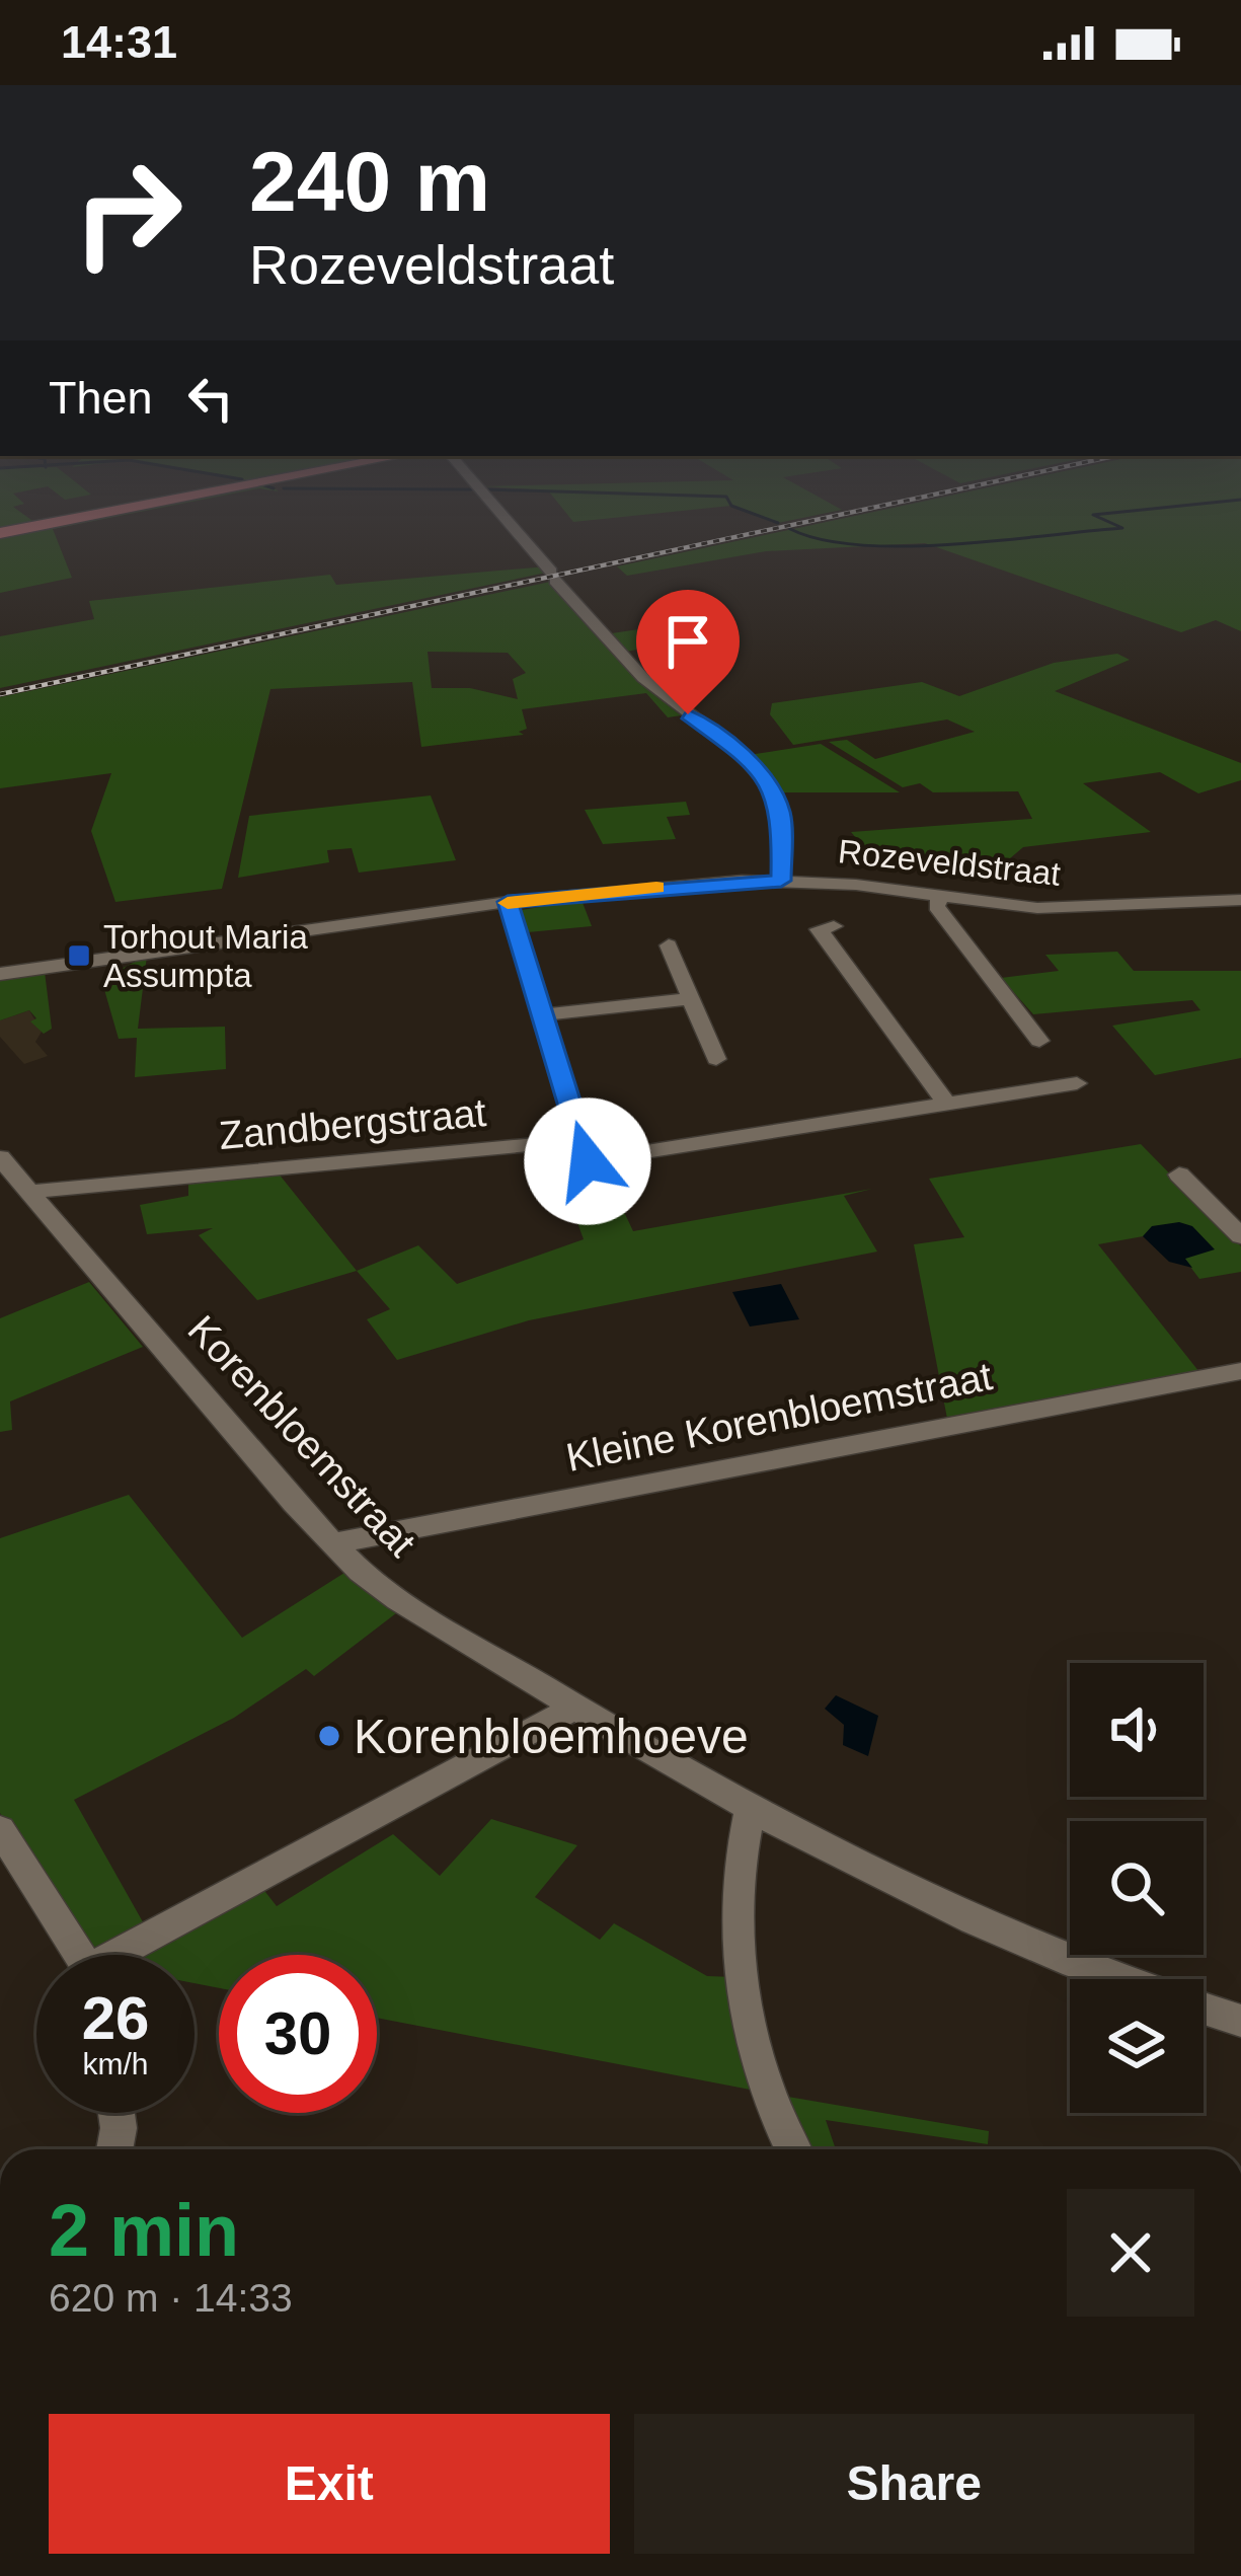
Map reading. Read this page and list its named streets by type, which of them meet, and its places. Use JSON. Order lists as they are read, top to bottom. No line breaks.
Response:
{"streets":{"street":["Rozeveldstraat","Zandbergstraat","Kleine Korenbloemstraat","Korenbloemstraat"]},"crossings":[["Zandbergstraat","Korenbloemstraat"],["Kleine Korenbloemstraat","Korenbloemstraat"]],"places":{"transit":["Torhout Maria Assumpta"],"other":["Korenbloemhoeve"]},"page":{"status":"14:31","turn":["240 m","Rozeveldstraat"],"then":"Then","speed":"26 km/h","limit":"30","heading":["2 min","620 m · 14:33"],"buttons":["Exit","Share"]}}
